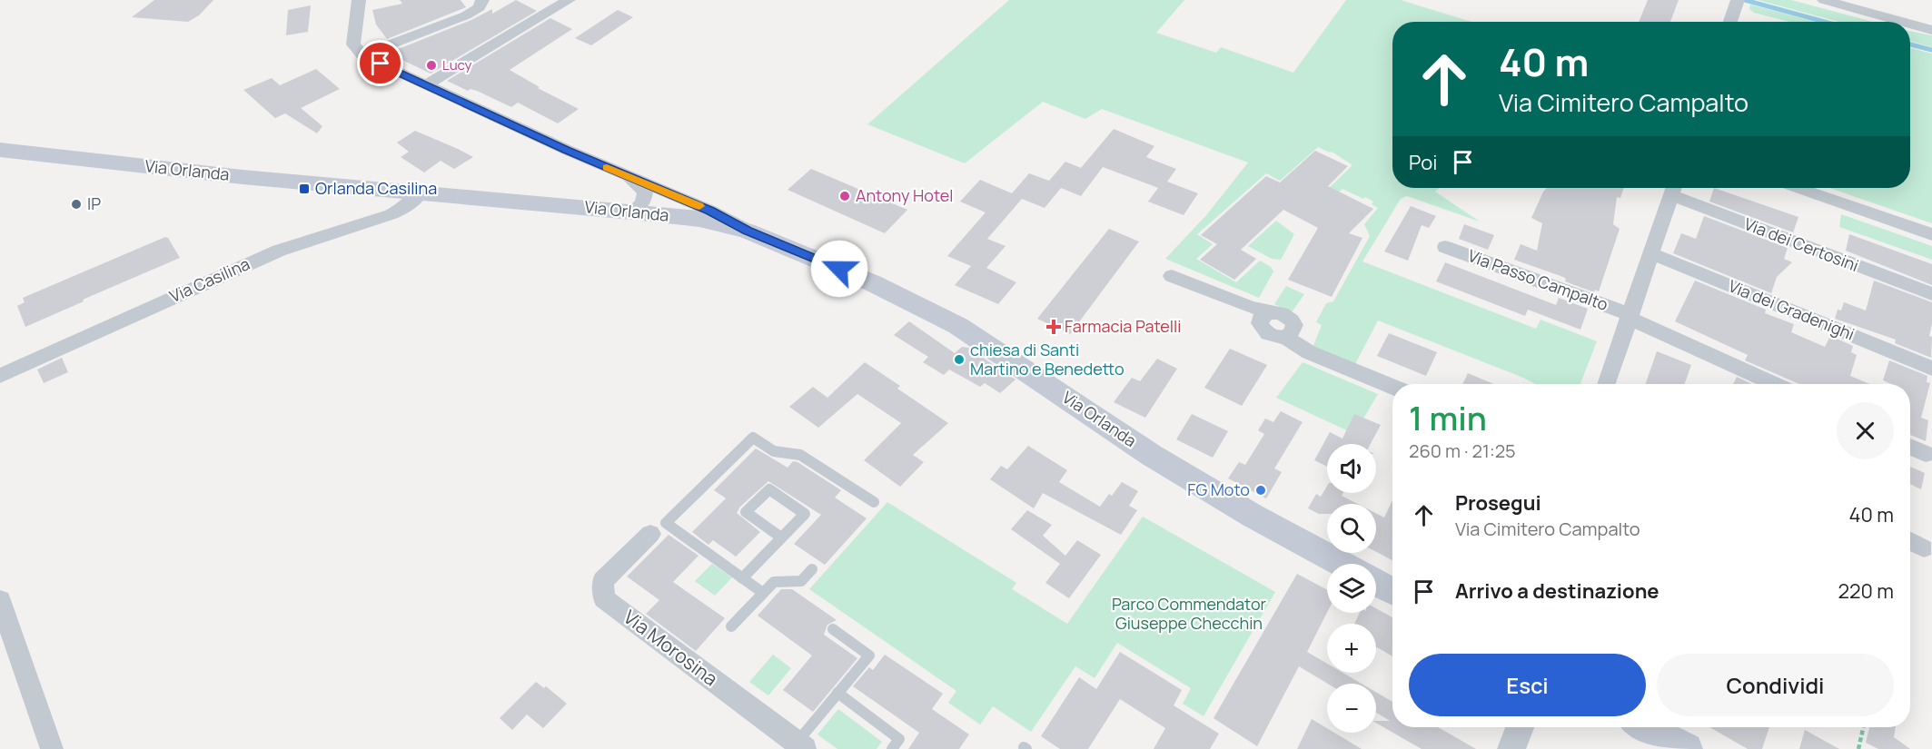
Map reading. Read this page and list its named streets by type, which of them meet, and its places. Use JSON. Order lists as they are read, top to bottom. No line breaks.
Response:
{"streets":{"main road":["Via Orlanda"],"street":["Via dei Certosini","Via Casilina","Via Passo Campalto","Via dei Gradenighi","Via Morosina"]},"crossings":[["Via Orlanda","Via Casilina"],["Via dei Certosini","Via Passo Campalto"],["Via Passo Campalto","Via dei Gradenighi"]],"parks":["Parco Commendator Giuseppe Checchin"],"places":{"other":["Lucy","Antony Hotel","IP","chiesa di Santi Martino e Benedetto","FG Moto"],"transit":["Orlanda Casilina"],"health":["Farmacia Patelli"]},"page":{"turn":["40 m","Via Cimitero Campalto"],"then":"Poi","heading":["1 min","260 m · 21:25"],"map_buttons":["+","−"],"list":[{"name":"Prosegui","note":"Via Cimitero Campalto","value":"40 m"},{"name":"Arrivo a destinazione","value":"220 m"}],"buttons":["Esci","Condividi"]}}
